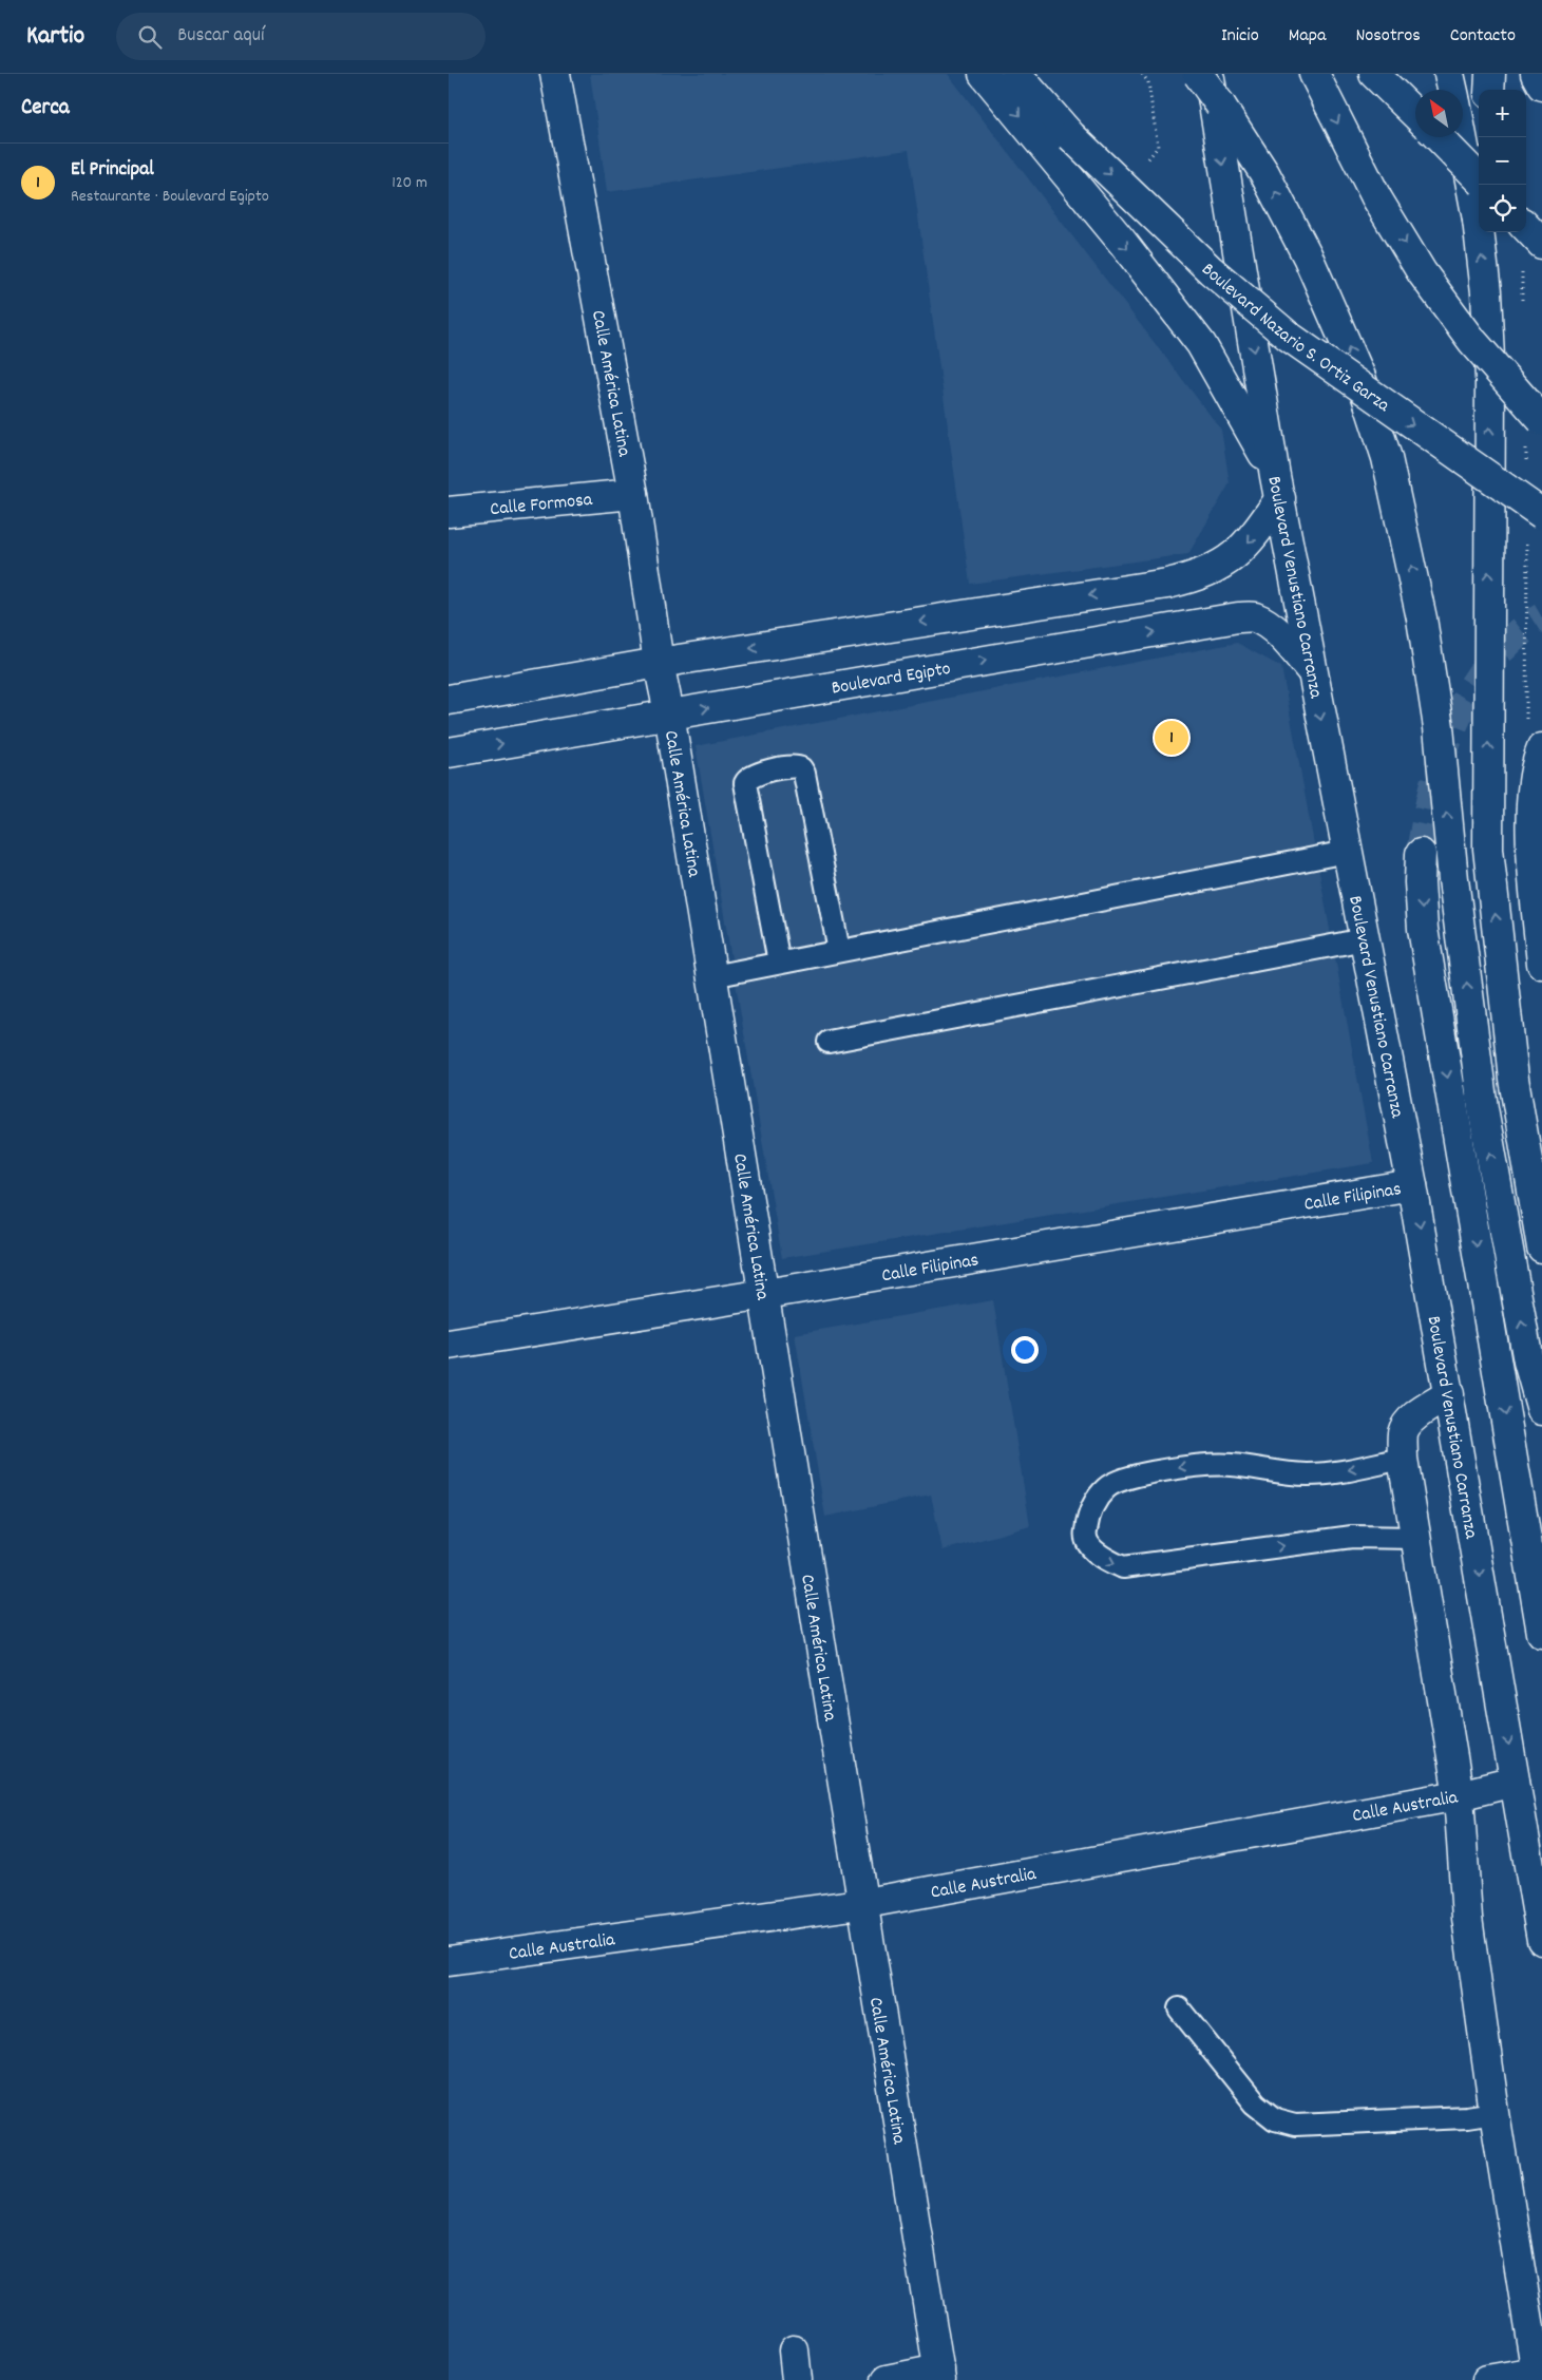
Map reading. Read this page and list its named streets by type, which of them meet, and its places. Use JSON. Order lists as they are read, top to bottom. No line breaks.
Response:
{"streets":{"main road":["Boulevard Nazario S. Ortiz Garza","Calle América Latina","Calle Formosa","Boulevard Venustiano Carranza","Boulevard Egipto","Calle Filipinas","Calle Australia"]},"crossings":[["Calle América Latina","Calle Formosa"],["Calle América Latina","Boulevard Egipto"],["Calle América Latina","Calle Filipinas"],["Calle América Latina","Calle Australia"],["Boulevard Venustiano Carranza","Boulevard Egipto"],["Boulevard Venustiano Carranza","Calle Filipinas"],["Boulevard Venustiano Carranza","Calle Australia"]],"north":"top left","page":{"header":"Kartio","search":"Buscar aquí","nav":["Inicio","Mapa","Nosotros","Contacto"],"heading":"Cerca","map_buttons":["+","−"],"list":[{"mark":"1","name":"El Principal","note":"Restaurante · Boulevard Egipto","value":"120 m"}],"pins":"1"}}
